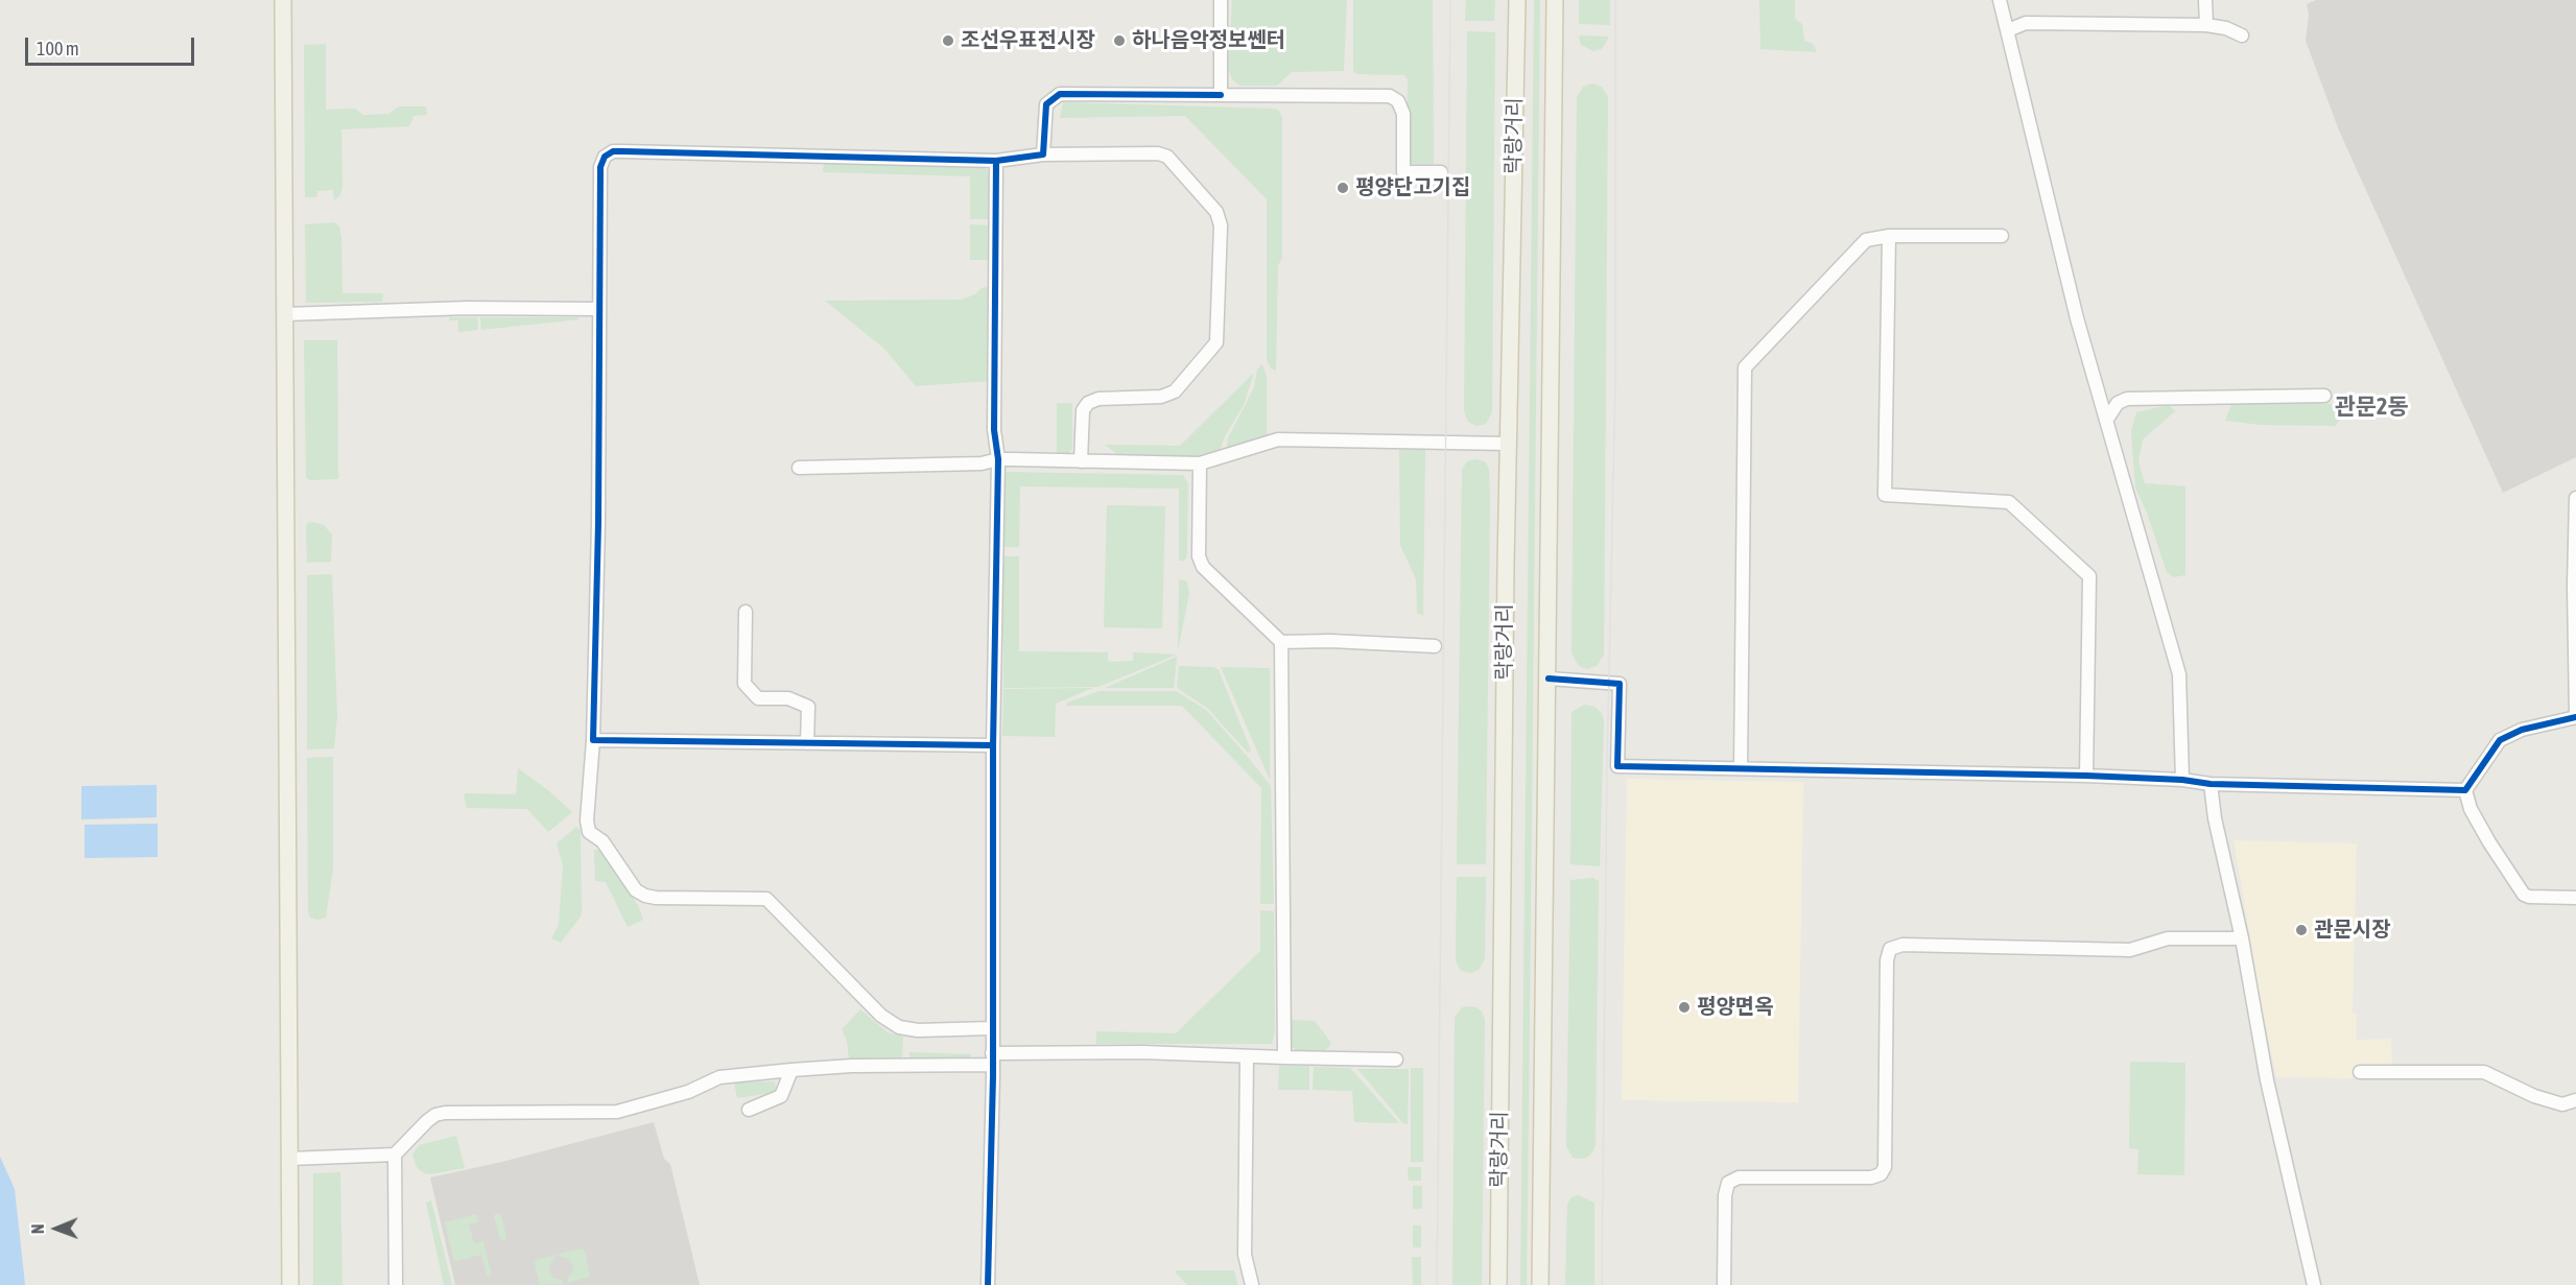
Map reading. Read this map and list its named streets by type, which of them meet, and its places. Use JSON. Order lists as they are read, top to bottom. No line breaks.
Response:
{"streets":{"main road":["락랑거리"]},"districts":["관문2동"],"places":["조선우표전시장","하나음악정보쎈터","평양단고기집","관문시장","평양면옥"],"scale_bar":"100 m","north":"left"}
